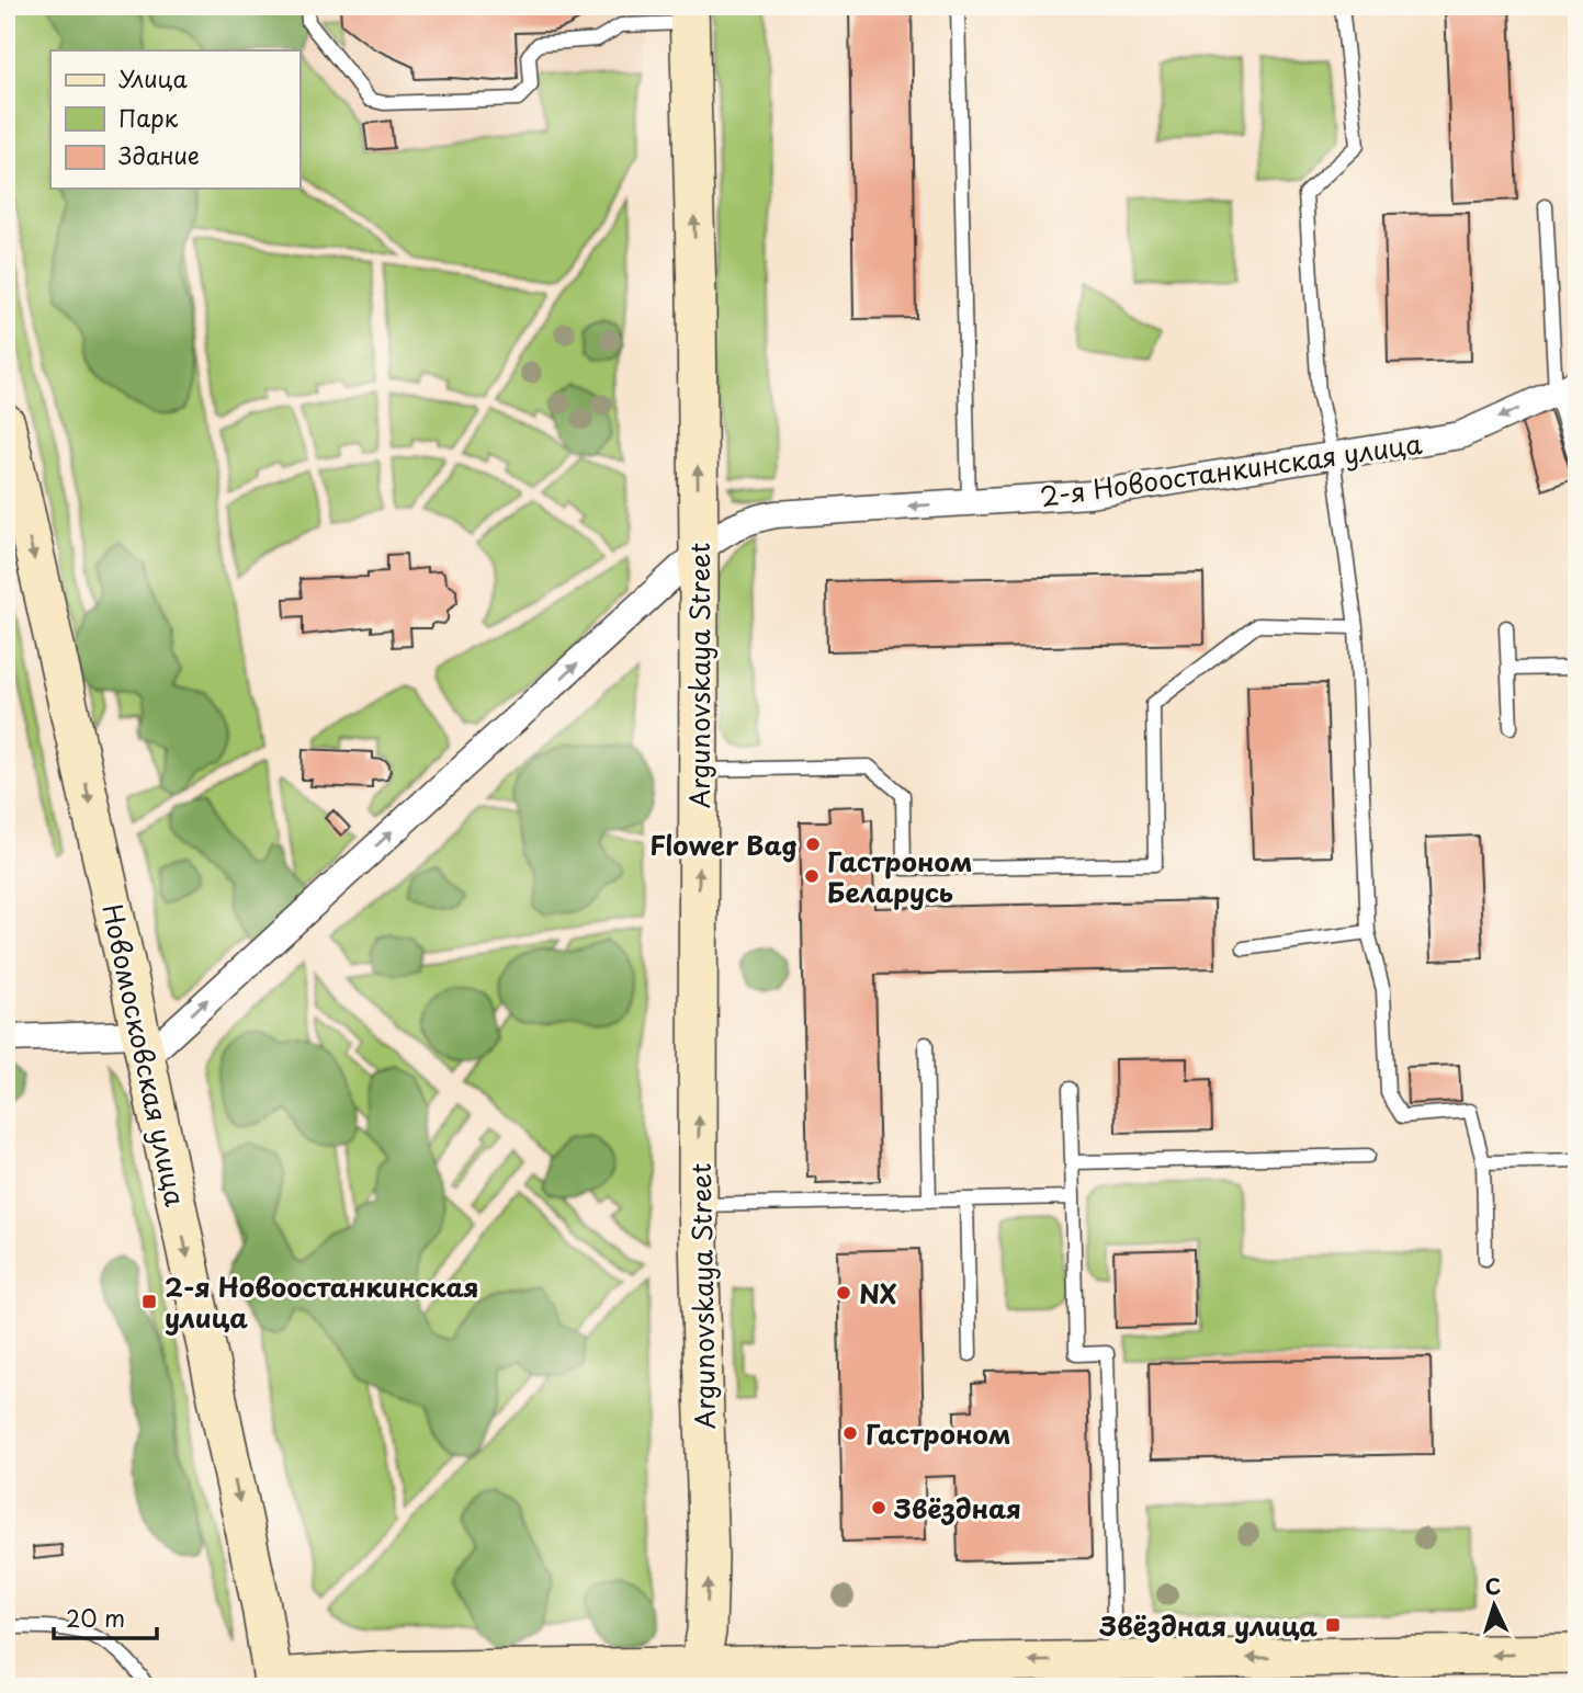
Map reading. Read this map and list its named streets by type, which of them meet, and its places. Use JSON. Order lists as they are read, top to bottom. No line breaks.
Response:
{"streets":{"main road":["Argunovskaya Street","Новомосковская улица"],"street":["2-я Новоостанкинская улица"]},"crossings":[["2-я Новоостанкинская улица","Argunovskaya Street"],["2-я Новоостанкинская улица","Новомосковская улица"]],"one_way":["Argunovskaya Street","Новомосковская улица"],"places":{"other":["Flower Bag","Гастроном Беларусь","NX","Гастроном","Звёздная"],"transit":["2-я Новоостанкинская улица","Звёздная улица"]},"legend":["Улица","Парк","Здание"],"scale_bar":"20 m","north":"top"}
